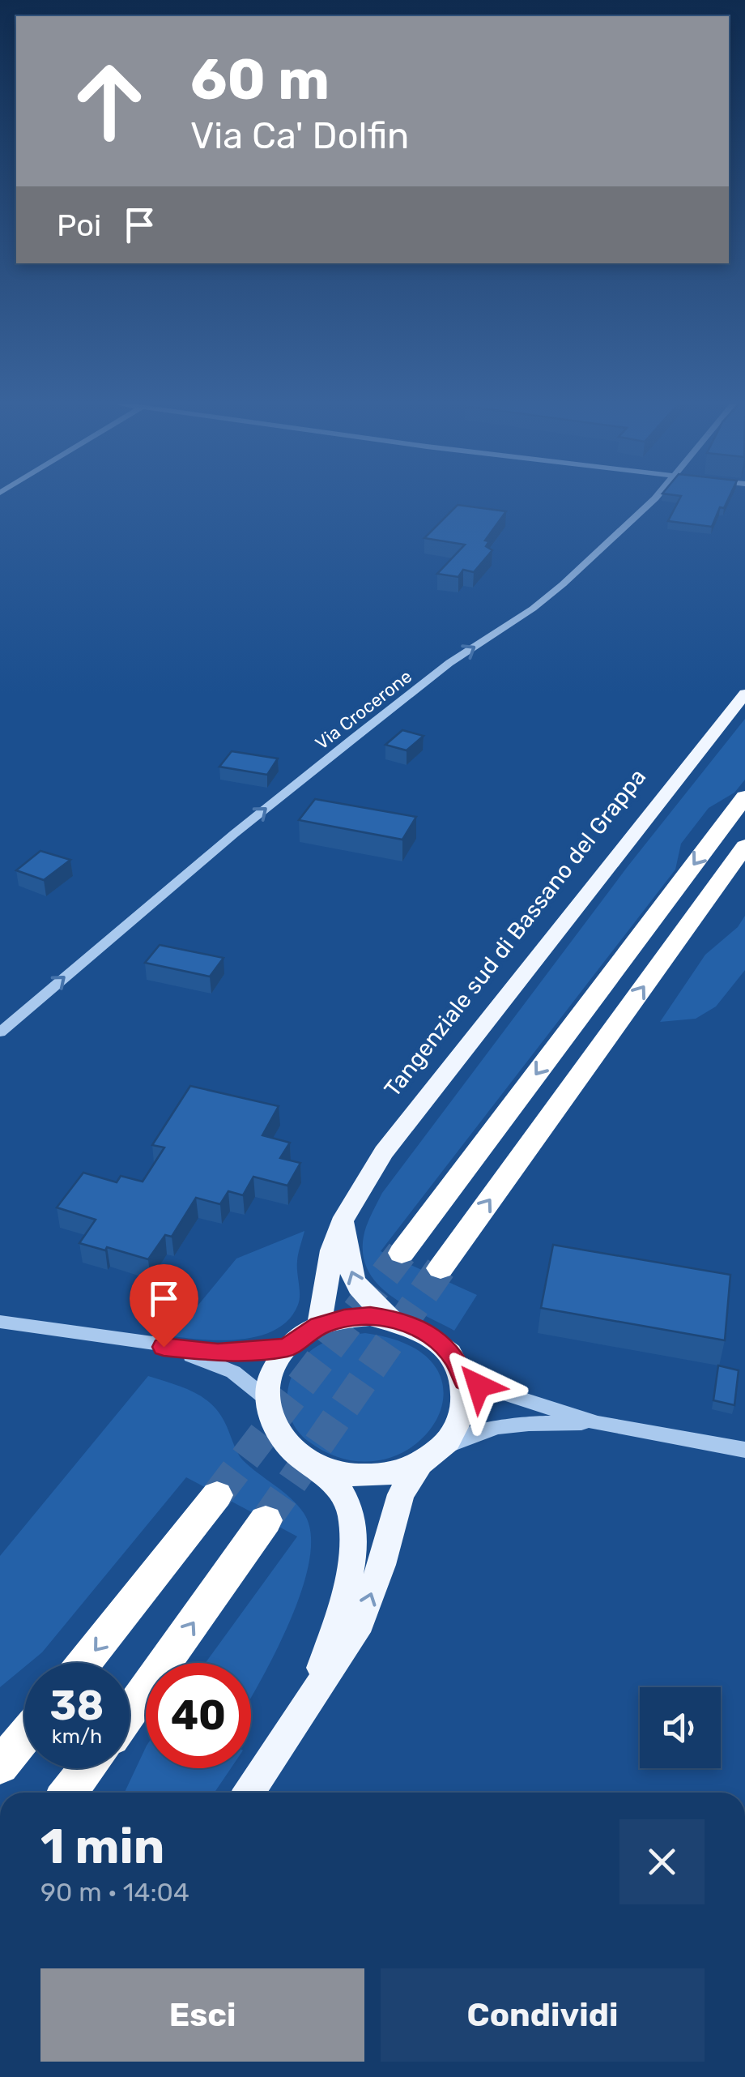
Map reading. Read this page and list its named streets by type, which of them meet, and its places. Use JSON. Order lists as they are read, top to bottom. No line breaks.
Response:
{"streets":{"main road":["Tangenziale sud di Bassano del Grappa"],"street":["Via Crocerone"]},"one_way":["Via Crocerone"],"page":{"turn":["60 m","Via Ca' Dolfin"],"then":"Poi","speed":"38 km/h","limit":"40","heading":["1 min","90 m · 14:04"],"buttons":["Esci","Condividi"]}}
